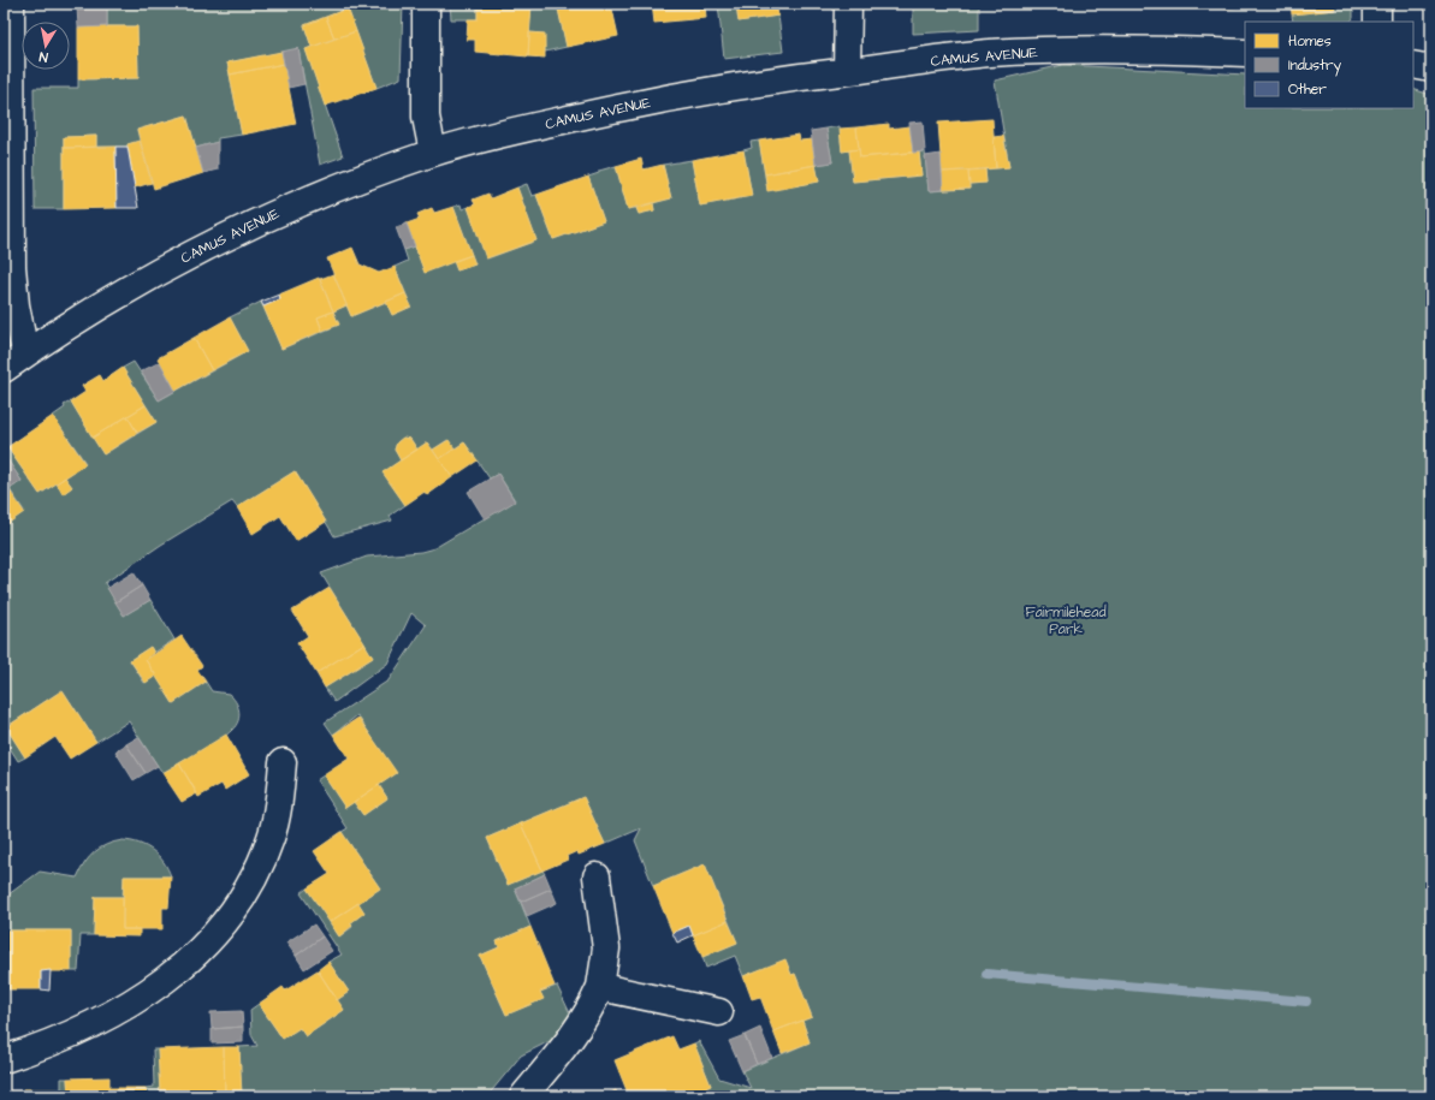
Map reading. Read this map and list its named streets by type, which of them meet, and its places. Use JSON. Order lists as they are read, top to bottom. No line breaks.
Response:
{"streets":{"street":["CAMUS AVENUE"]},"parks":["Fairmilehead Park"],"legend":["Homes","Industry","Other"],"north":"bottom"}
